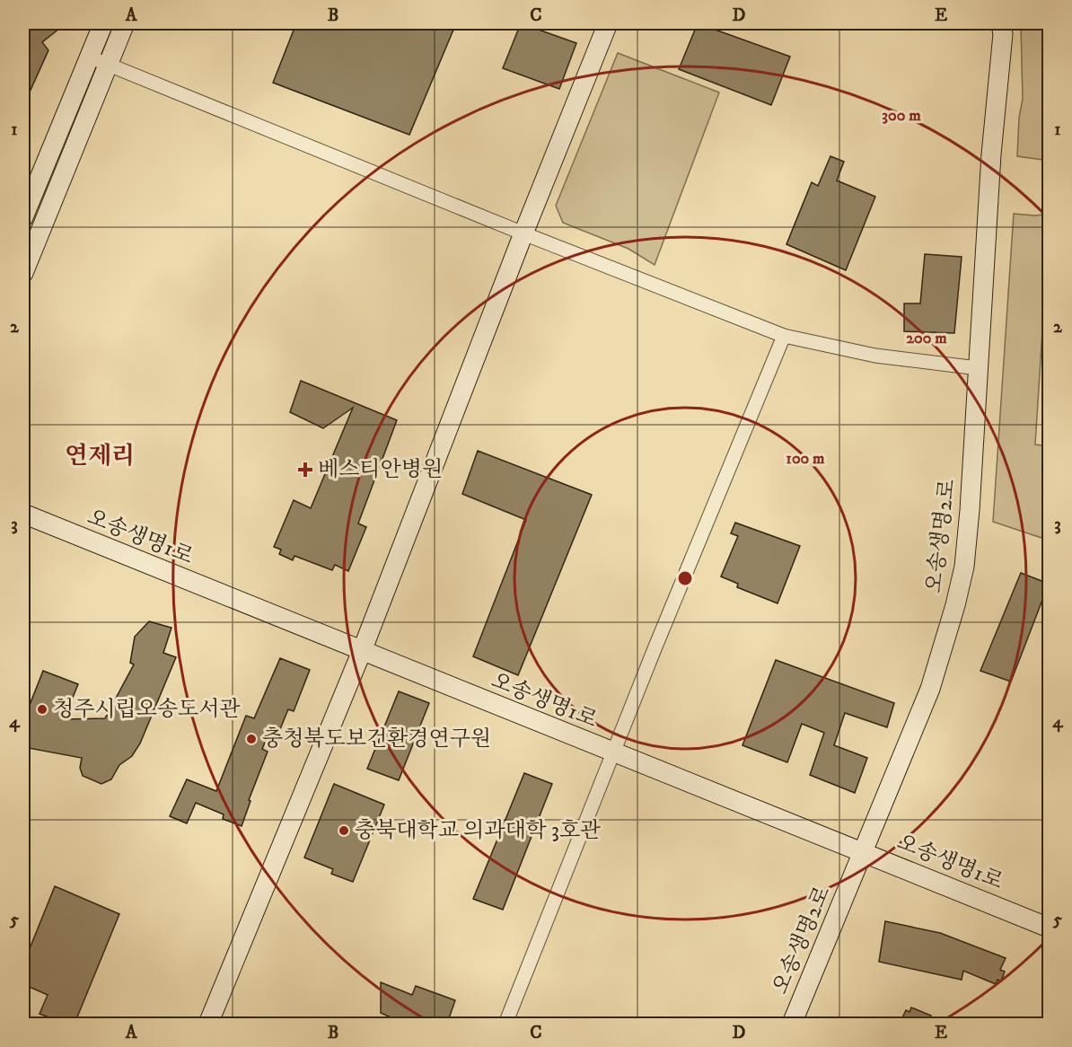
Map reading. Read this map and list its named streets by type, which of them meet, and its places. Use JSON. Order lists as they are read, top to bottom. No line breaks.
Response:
{"streets":{"street":["오송생명2로","오송생명1로"]},"crossings":[["오송생명2로","오송생명1로"]],"districts":["연제리"],"places":{"health":["베스티안병원"],"other":["청주시립오송도서관","충청북도보건환경연구원","충북대학교 의과대학 3호관"]},"grid":{"columns":["A","B","C","D","E"],"rows":["1","2","3","4","5"]},"rings":["300 m","200 m","100 m"]}
